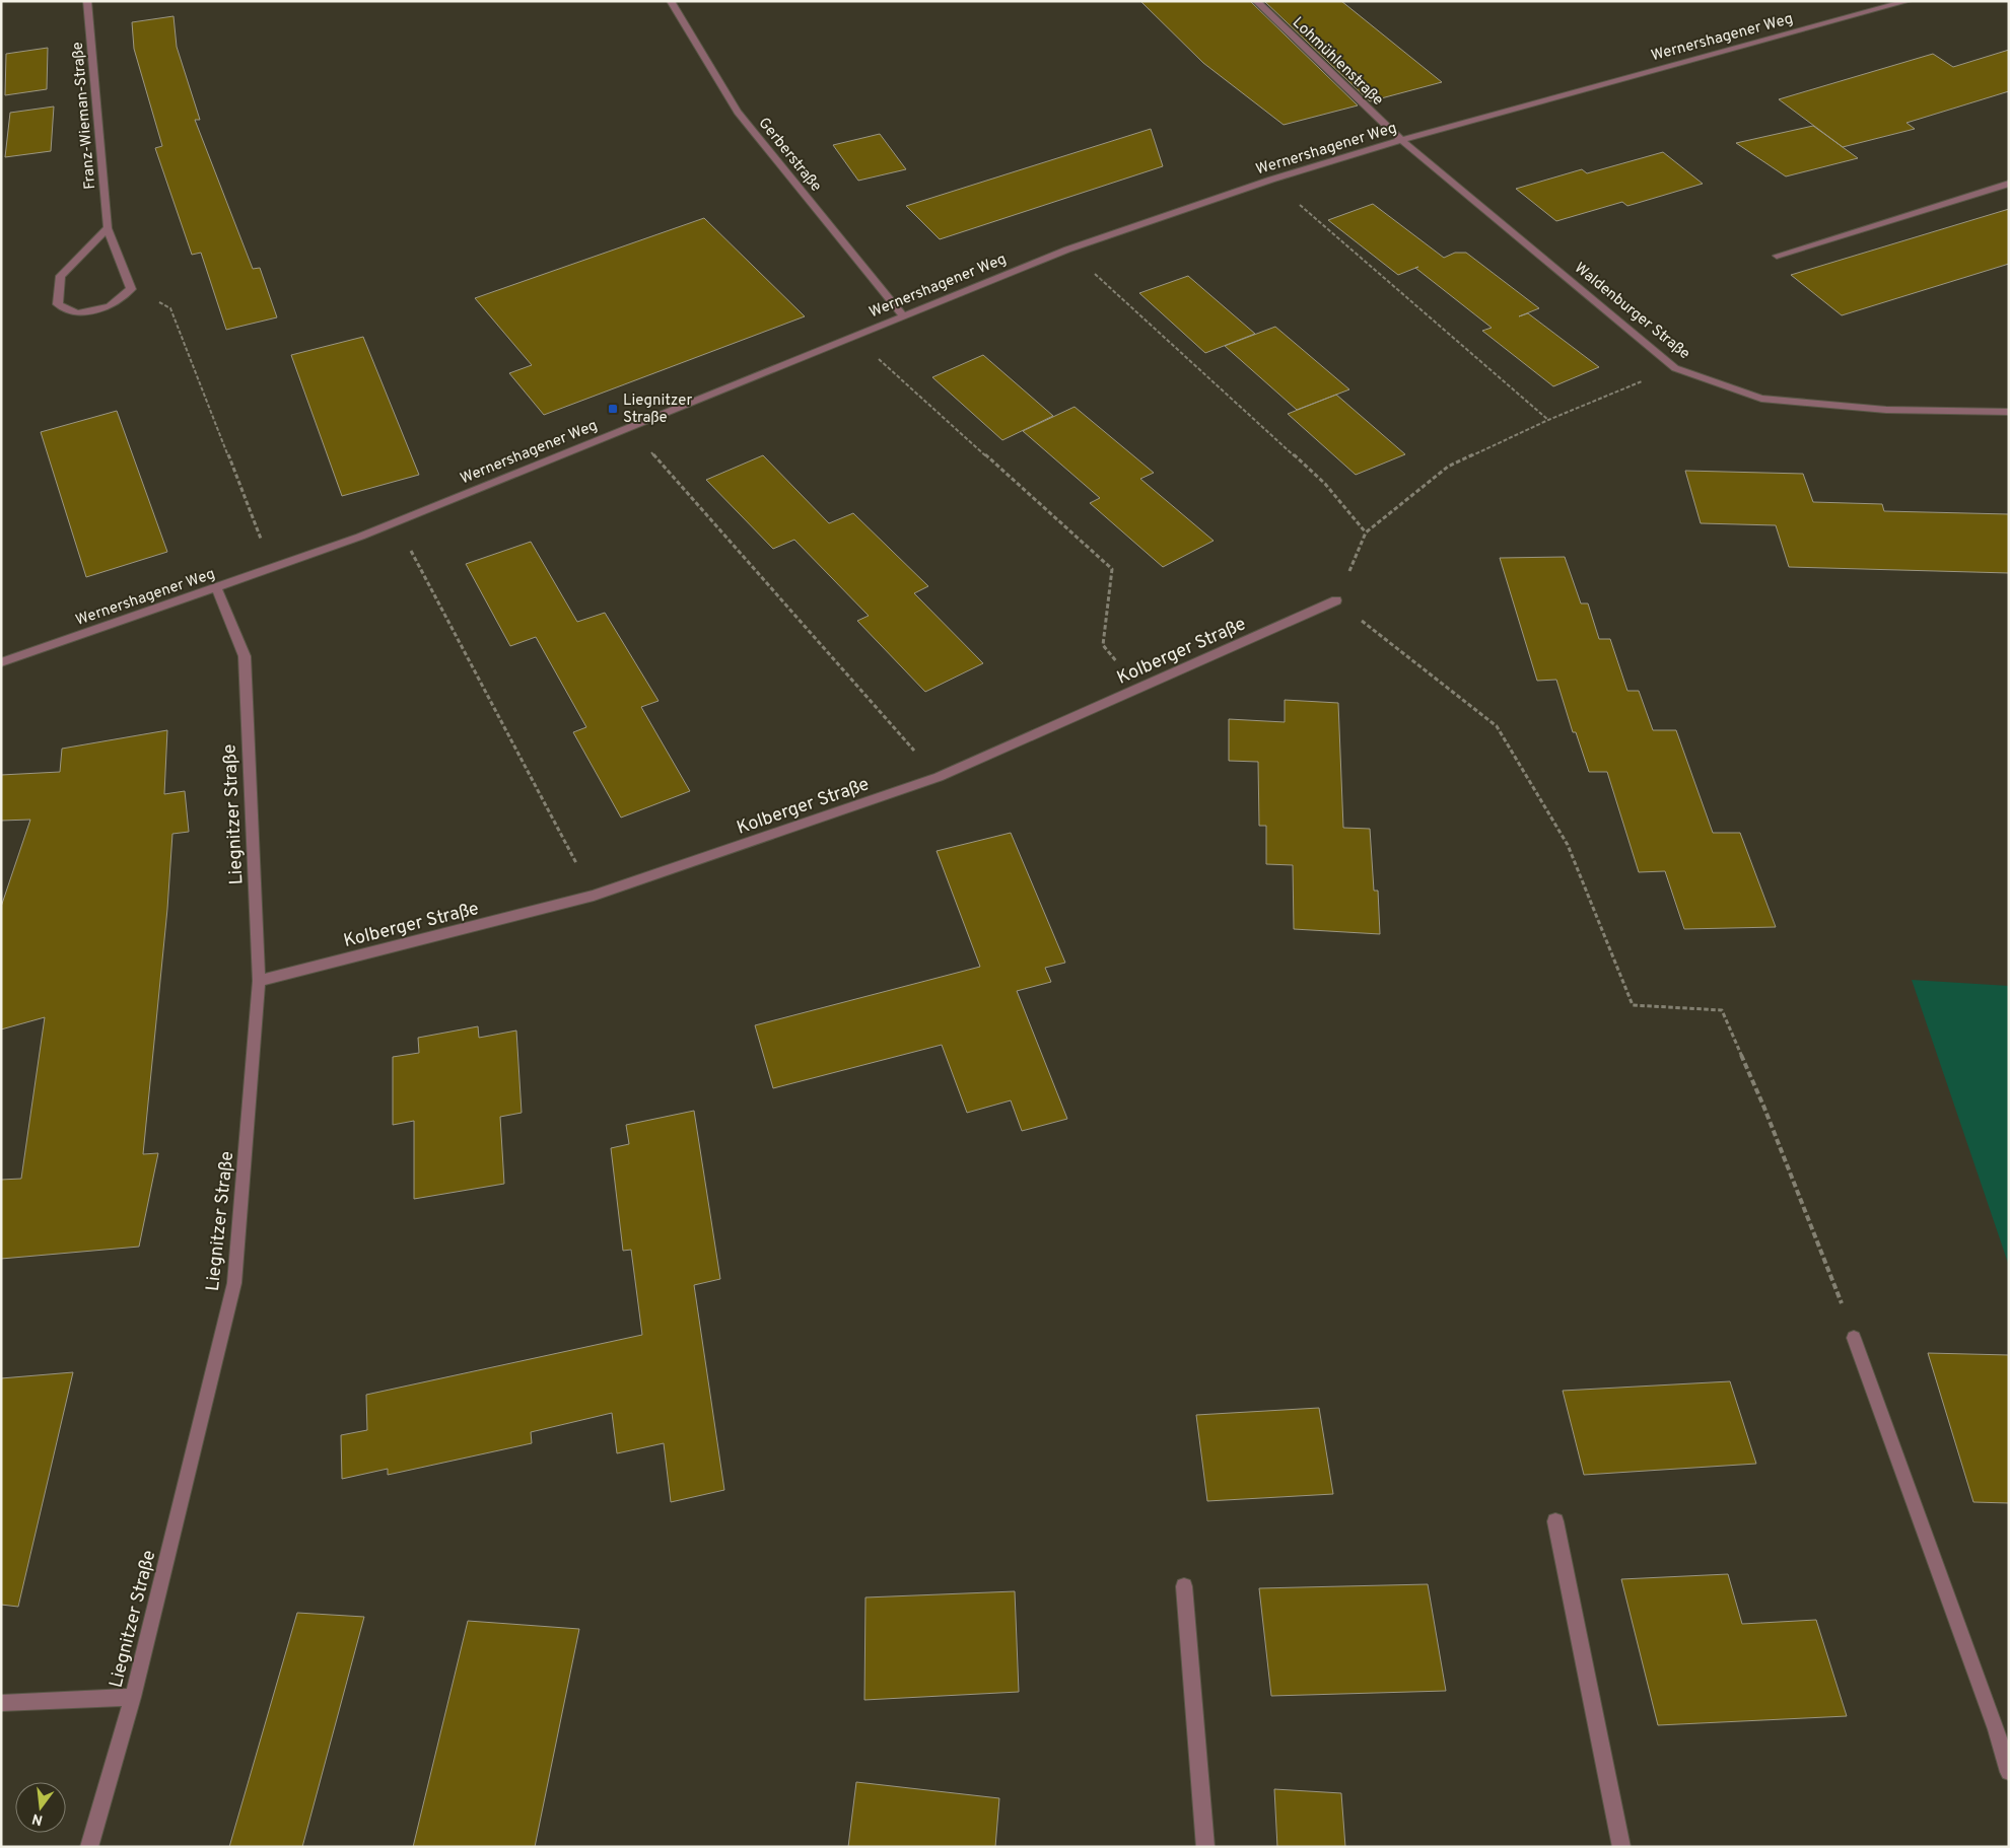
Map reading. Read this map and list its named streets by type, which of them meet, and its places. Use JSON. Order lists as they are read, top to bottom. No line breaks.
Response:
{"streets":{"street":["Wernershagener Weg","Lohmühlenstraße","Franz-Wieman-Straße","Gerberstraße","Waldenburger Straße","Kolberger Straße","Liegnitzer Straße"]},"crossings":[["Wernershagener Weg","Lohmühlenstraße"],["Wernershagener Weg","Gerberstraße"],["Wernershagener Weg","Waldenburger Straße"],["Wernershagener Weg","Liegnitzer Straße"],["Lohmühlenstraße","Waldenburger Straße"],["Kolberger Straße","Liegnitzer Straße"]],"places":{"transit":["Liegnitzer Straße"]},"north":"bottom"}
